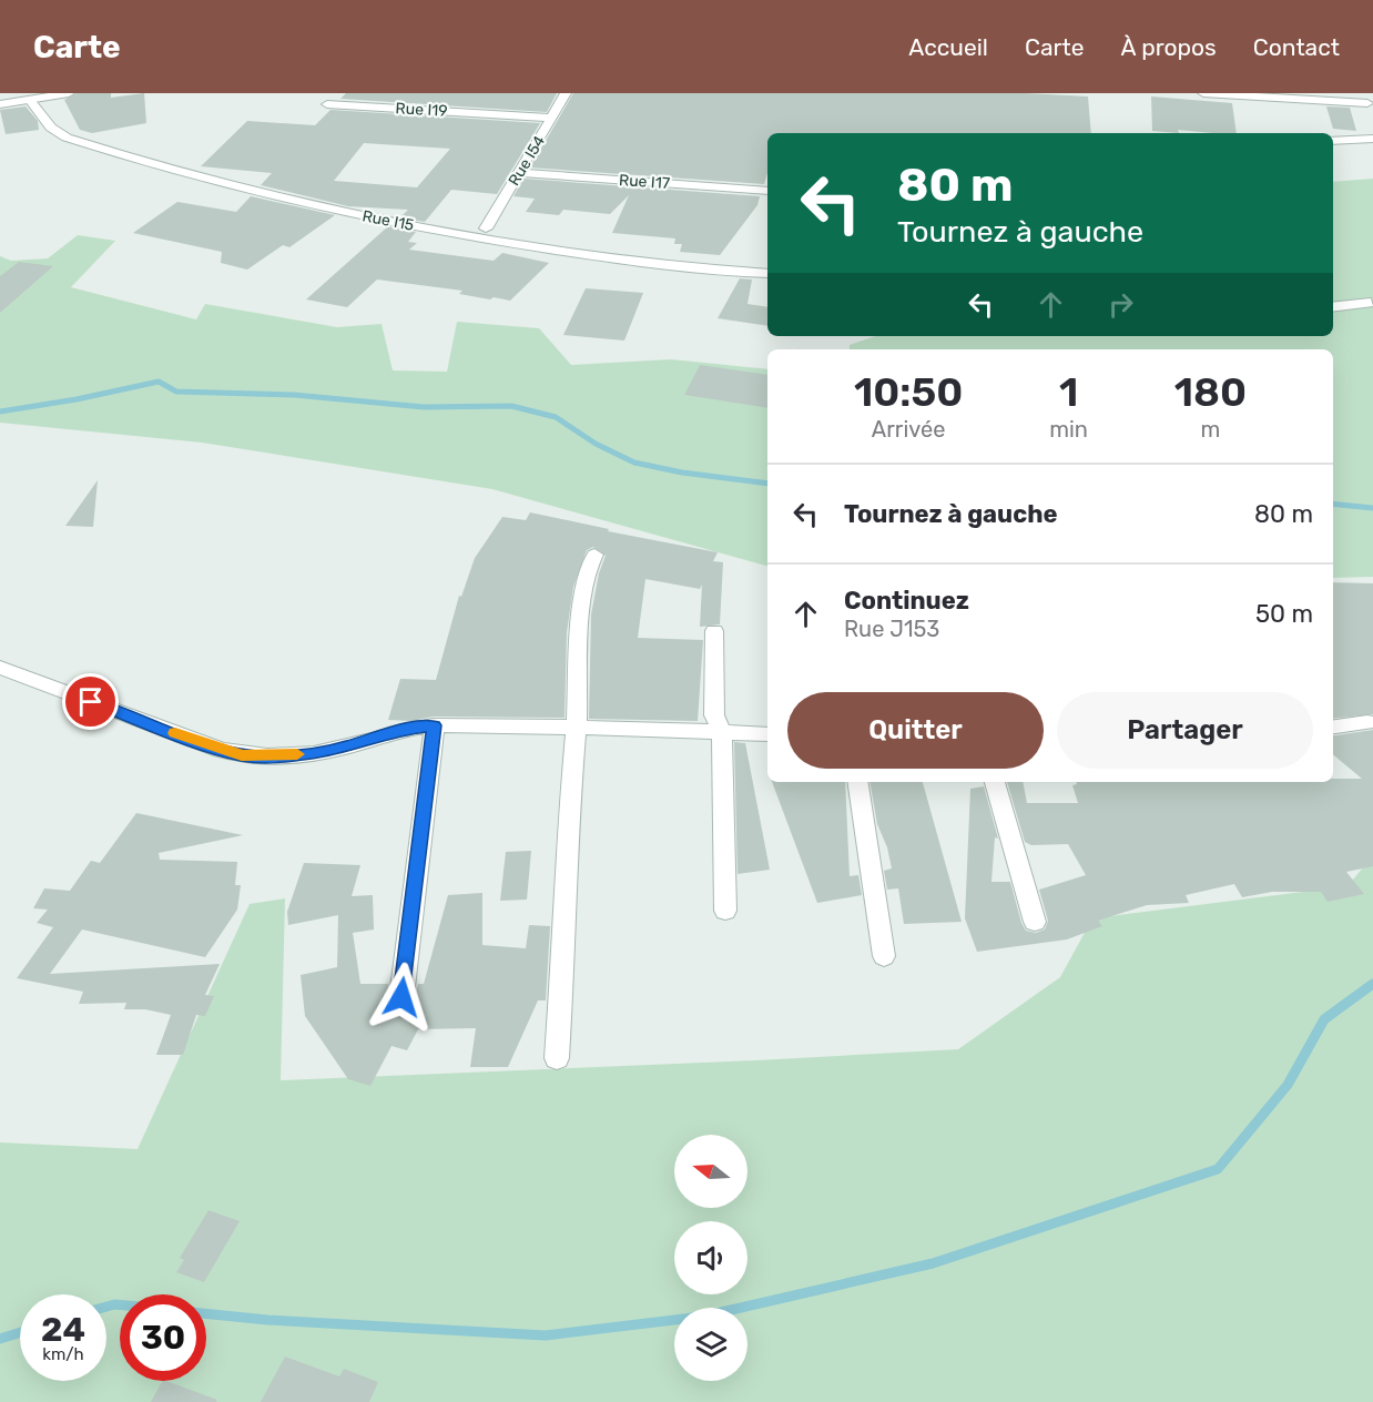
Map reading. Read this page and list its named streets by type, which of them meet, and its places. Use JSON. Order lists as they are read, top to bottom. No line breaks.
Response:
{"streets":{"street":["Rue I19","Rue I54","Rue I17","Rue I15"]},"crossings":[["Rue I19","Rue I54"],["Rue I54","Rue I17"]],"north":"left","page":{"header":"Carte","nav":["Accueil","Carte","À propos","Contact"],"turn":["80 m","Tournez à gauche"],"eta":["10:50","Arrivée","1","min","180","m"],"list":[{"name":"Tournez à gauche","value":"80 m"},{"name":"Continuez","note":"Rue J153","value":"50 m"}],"buttons":["Quitter","Partager"],"speed":"24 km/h","limit":"30"}}
